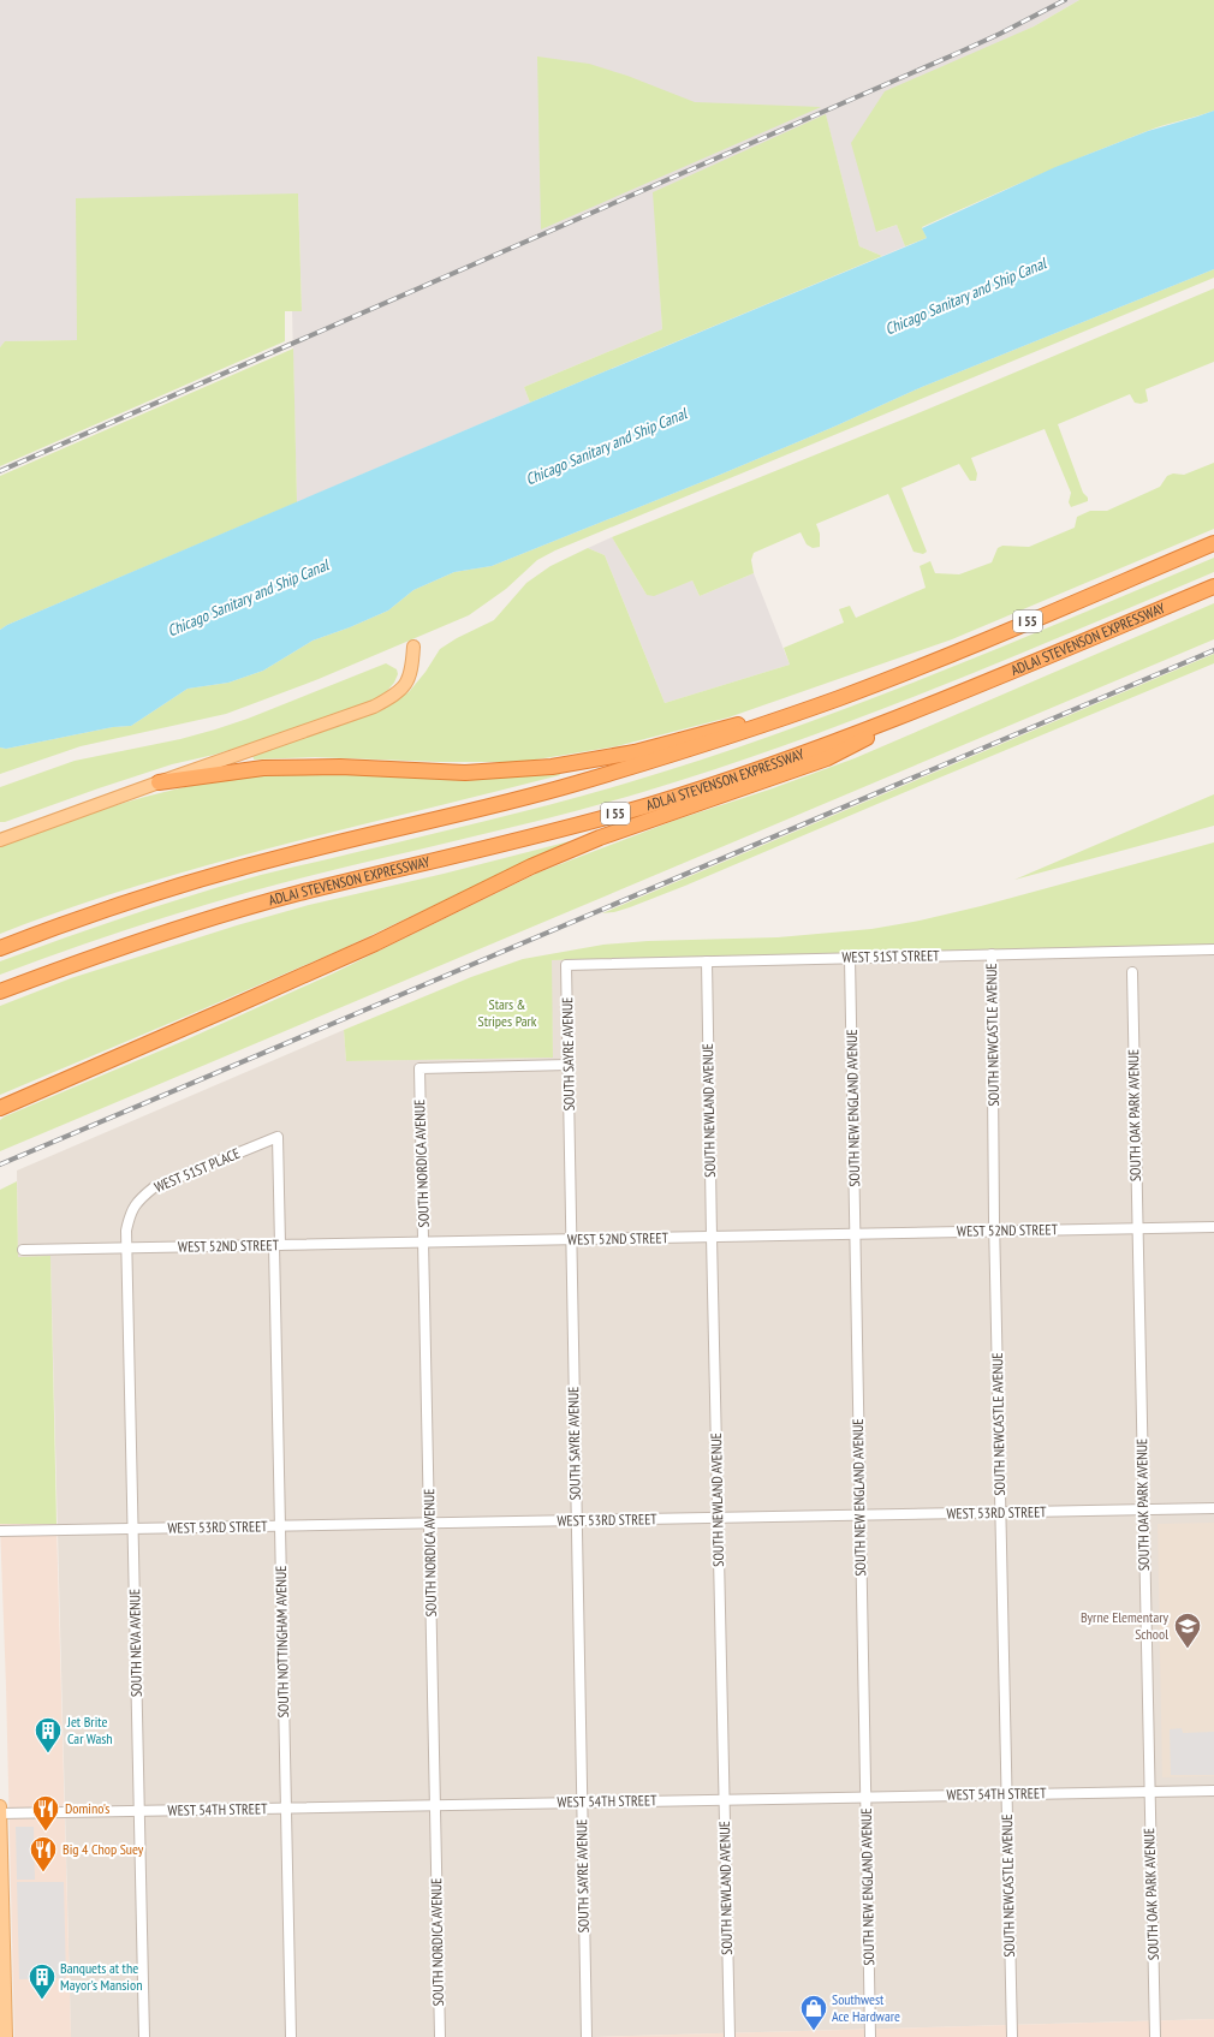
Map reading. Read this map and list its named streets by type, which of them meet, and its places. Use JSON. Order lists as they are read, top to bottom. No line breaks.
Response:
{"streets":{"highway":["I 55","ADLAI STEVENSON EXPRESSWAY"],"street":["WEST 51ST STREET","SOUTH NEWCASTLE AVENUE","SOUTH SAYRE AVENUE","SOUTH NEW ENGLAND AVENUE","SOUTH NEWLAND AVENUE","SOUTH OAK PARK AVENUE","SOUTH NORDICA AVENUE","WEST 51ST PLACE","WEST 52ND STREET","WEST 53RD STREET","SOUTH NOTTINGHAM AVENUE","SOUTH NEVA AVENUE","WEST 54TH STREET"]},"crossings":[["WEST 51ST STREET","SOUTH NEWCASTLE AVENUE"],["WEST 51ST STREET","SOUTH SAYRE AVENUE"],["WEST 51ST STREET","SOUTH NEW ENGLAND AVENUE"],["WEST 51ST STREET","SOUTH NEWLAND AVENUE"],["SOUTH NEWCASTLE AVENUE","WEST 52ND STREET"],["SOUTH NEWCASTLE AVENUE","WEST 53RD STREET"],["SOUTH NEWCASTLE AVENUE","WEST 54TH STREET"],["SOUTH SAYRE AVENUE","SOUTH NORDICA AVENUE"],["SOUTH SAYRE AVENUE","WEST 52ND STREET"],["SOUTH SAYRE AVENUE","WEST 53RD STREET"],["SOUTH SAYRE AVENUE","WEST 54TH STREET"],["SOUTH NEW ENGLAND AVENUE","WEST 52ND STREET"],["SOUTH NEW ENGLAND AVENUE","WEST 53RD STREET"],["SOUTH NEW ENGLAND AVENUE","WEST 54TH STREET"],["SOUTH NEWLAND AVENUE","WEST 52ND STREET"],["SOUTH NEWLAND AVENUE","WEST 53RD STREET"],["SOUTH NEWLAND AVENUE","WEST 54TH STREET"],["SOUTH OAK PARK AVENUE","WEST 52ND STREET"],["SOUTH OAK PARK AVENUE","WEST 53RD STREET"],["SOUTH OAK PARK AVENUE","WEST 54TH STREET"],["SOUTH NORDICA AVENUE","WEST 52ND STREET"],["SOUTH NORDICA AVENUE","WEST 53RD STREET"],["SOUTH NORDICA AVENUE","WEST 54TH STREET"],["WEST 51ST PLACE","WEST 52ND STREET"],["WEST 51ST PLACE","SOUTH NOTTINGHAM AVENUE"],["WEST 51ST PLACE","SOUTH NEVA AVENUE"],["WEST 52ND STREET","SOUTH NOTTINGHAM AVENUE"],["WEST 52ND STREET","SOUTH NEVA AVENUE"],["WEST 53RD STREET","SOUTH NOTTINGHAM AVENUE"],["WEST 53RD STREET","SOUTH NEVA AVENUE"],["SOUTH NOTTINGHAM AVENUE","WEST 54TH STREET"],["SOUTH NEVA AVENUE","WEST 54TH STREET"]],"water":["Chicago Sanitary and Ship Canal"],"parks":["Stars & Stripes Park"],"places":{"school or university":["Byrne Elementary School"],"building":["Jet Brite Car Wash","Banquets at the Mayor's Mansion"],"restaurant":["Domino's","Big 4 Chop Suey"],"shop":["Southwest Ace Hardware"]}}
